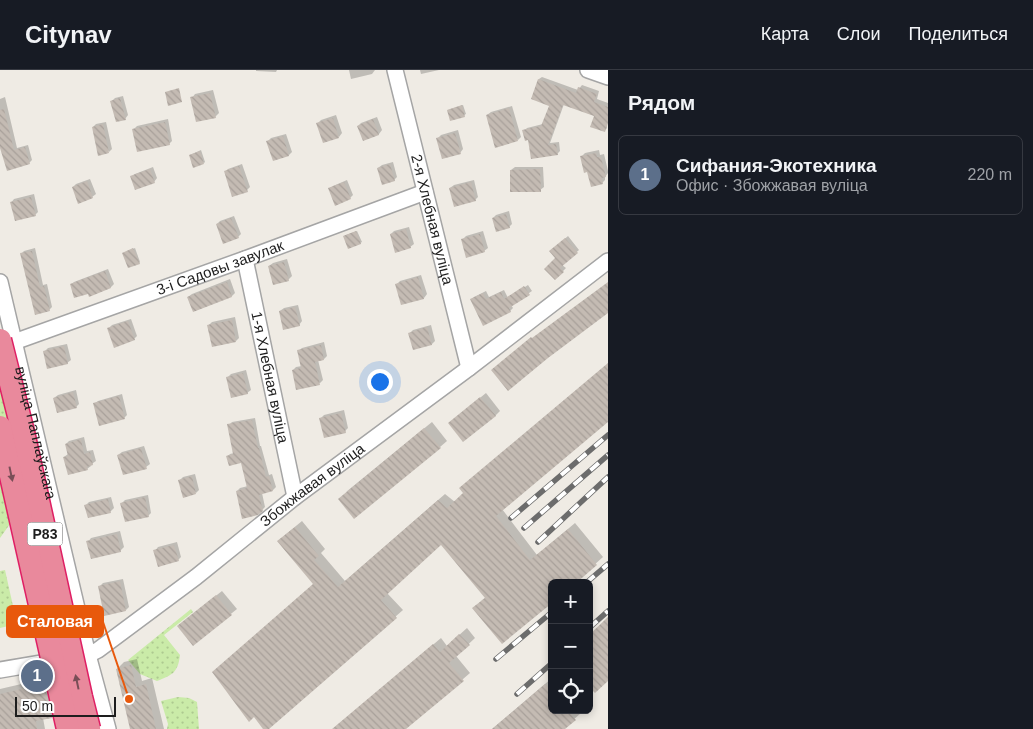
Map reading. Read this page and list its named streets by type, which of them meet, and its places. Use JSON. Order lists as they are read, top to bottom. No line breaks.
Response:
{"streets":{"highway":["Р83"],"street":["2-я Хлебная вуліца","3-і Садовы завулак","1-я Хлебная вуліца","вуліца Паплаўскага","Збожжавая вуліца"]},"crossings":[["2-я Хлебная вуліца","3-і Садовы завулак"],["2-я Хлебная вуліца","Збожжавая вуліца"],["3-і Садовы завулак","1-я Хлебная вуліца"],["3-і Садовы завулак","вуліца Паплаўскага"],["3-і Садовы завулак","Р83"],["1-я Хлебная вуліца","Збожжавая вуліца"],["вуліца Паплаўскага","Збожжавая вуліца"],["вуліца Паплаўскага","Р83"]],"places":["Сталовая"],"scale_bar":"50 m","page":{"header":"Citynav","nav":["Карта","Слои","Поделиться"],"heading":"Рядом","list":[{"mark":"1","name":"Сифания-Экотехника","note":"Офис · Збожжавая вуліца","value":"220 m"}],"map_buttons":["+","−"],"pins":"1","scale":"50 m"}}
